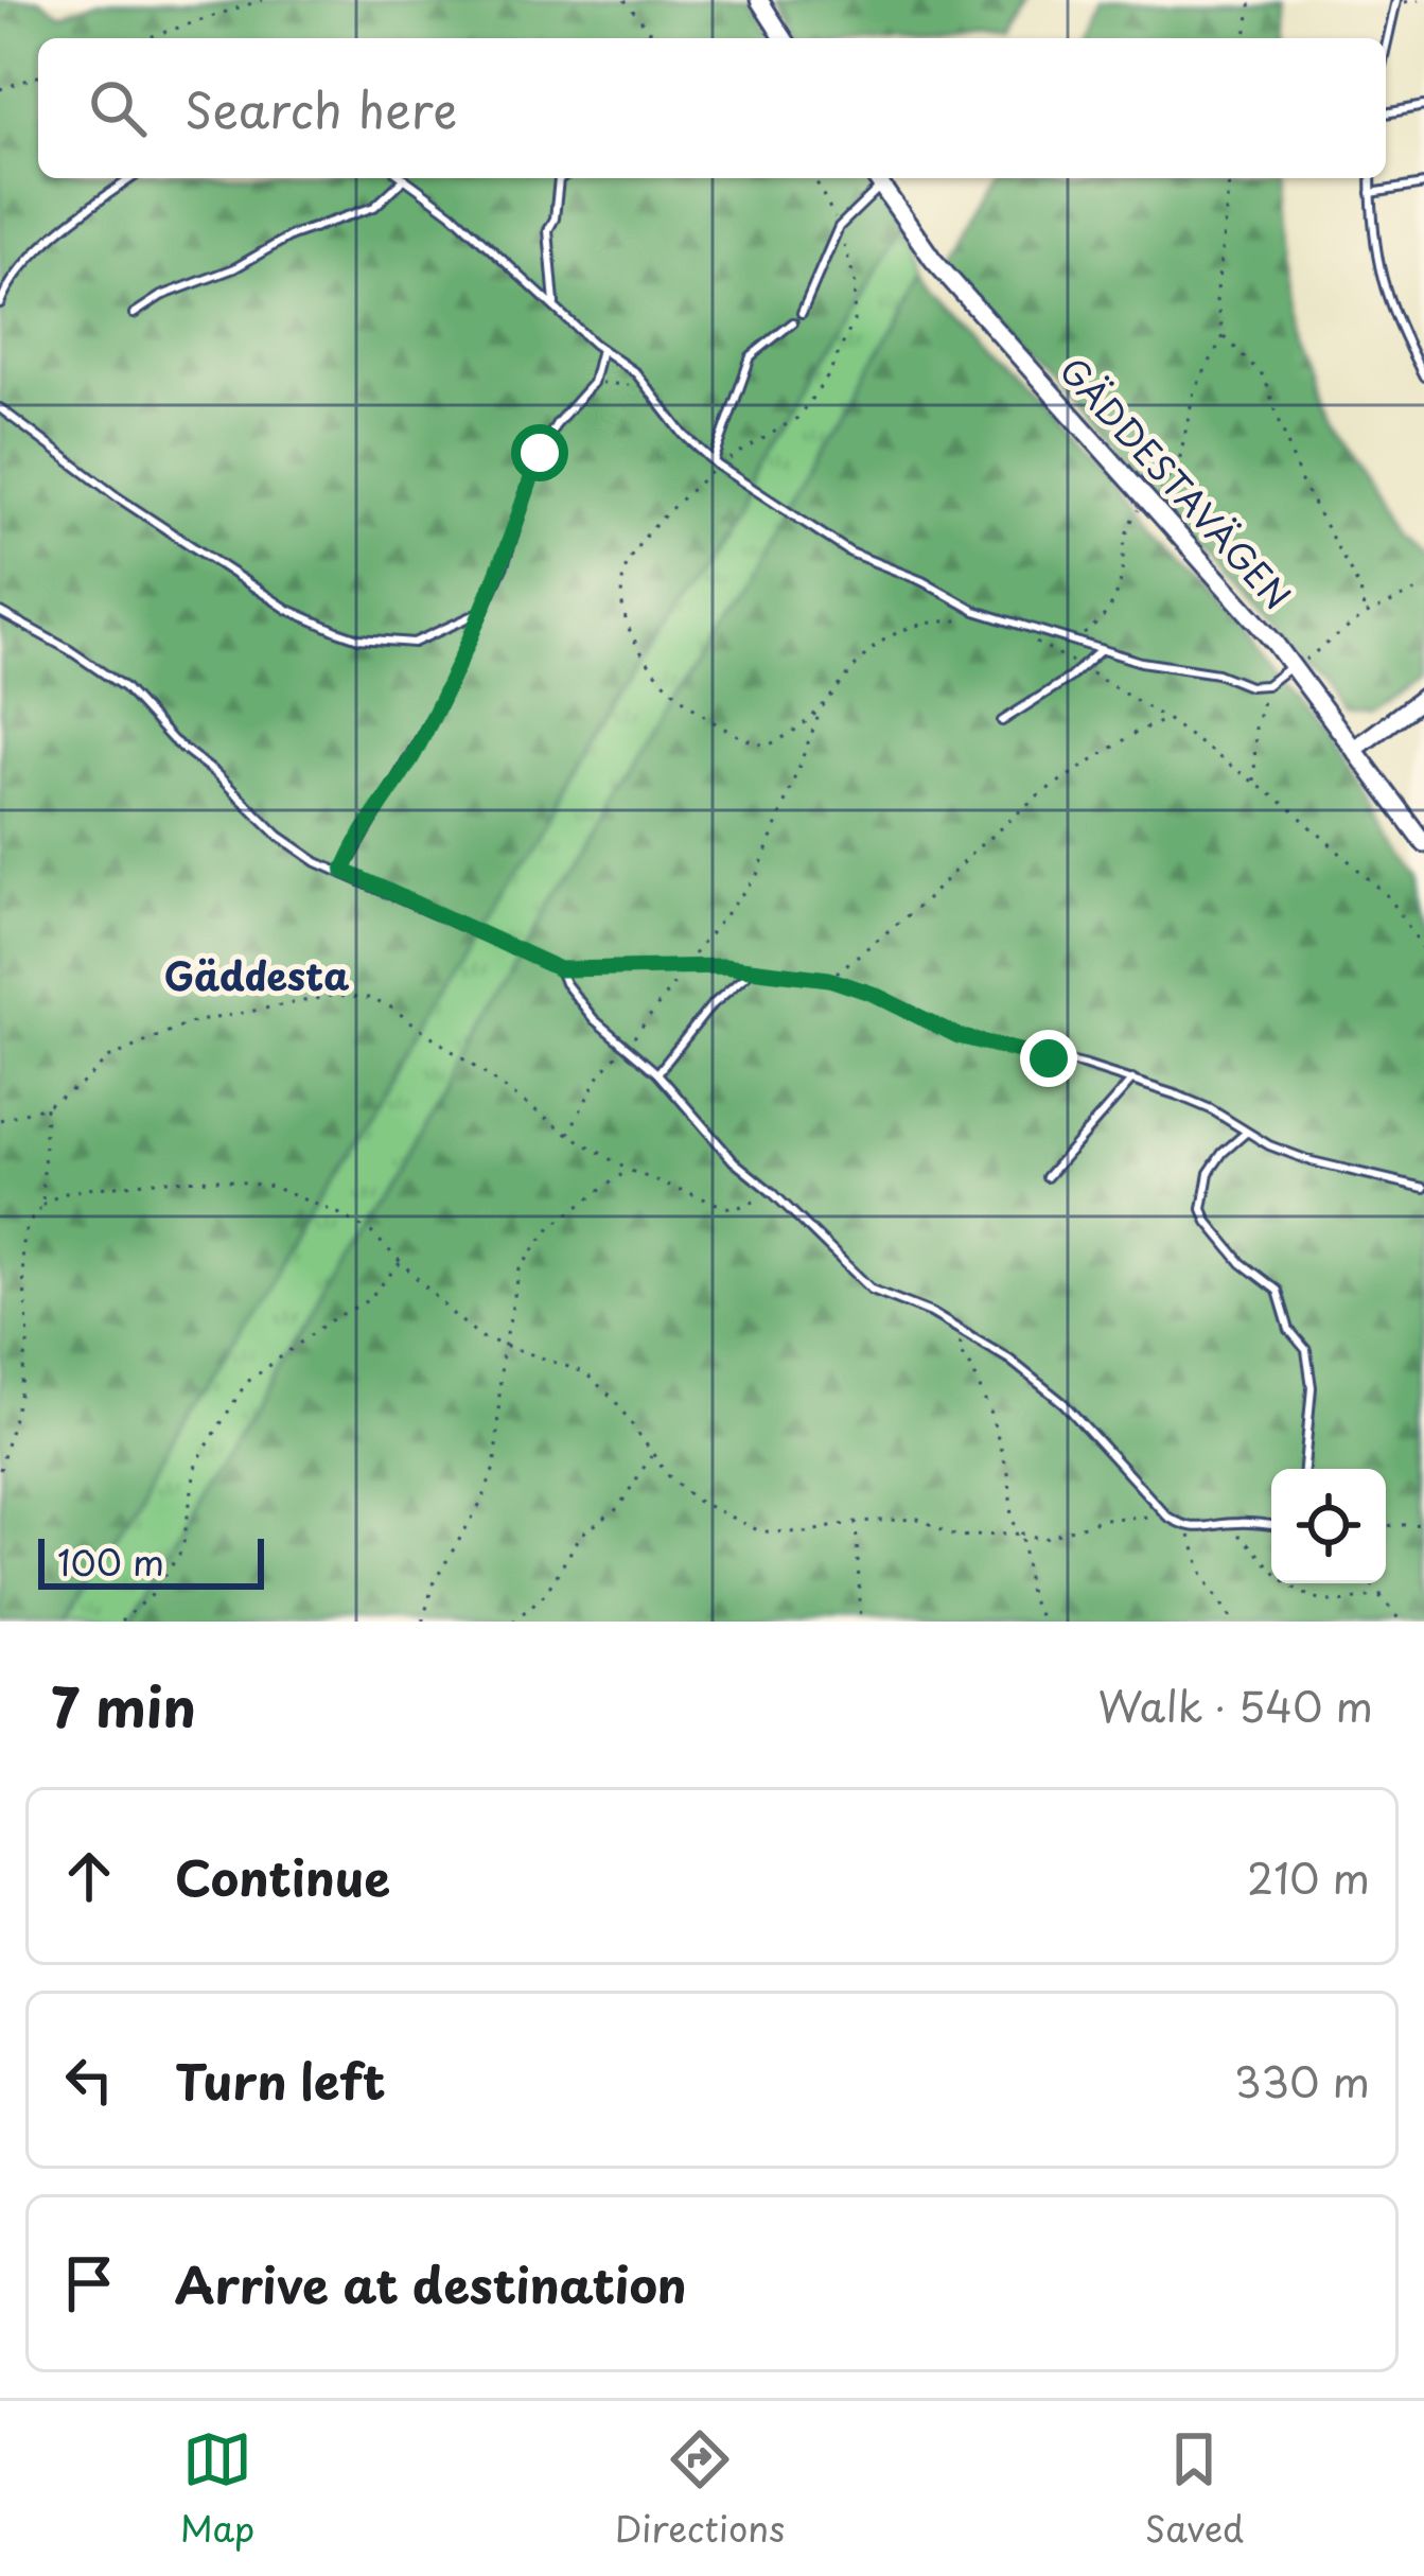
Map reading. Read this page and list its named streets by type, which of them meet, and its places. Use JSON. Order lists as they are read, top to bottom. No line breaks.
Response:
{"streets":{"street":["GÄDDESTAVÄGEN"]},"districts":["Gäddesta"],"scale_bar":"100 m","page":{"search":"Search here","scale":"100 m","heading":["7 min","Walk · 540 m"],"list":[["Continue","210 m"],["Turn left","330 m"],"Arrive at destination"],"nav":["Map","Directions","Saved"]}}
